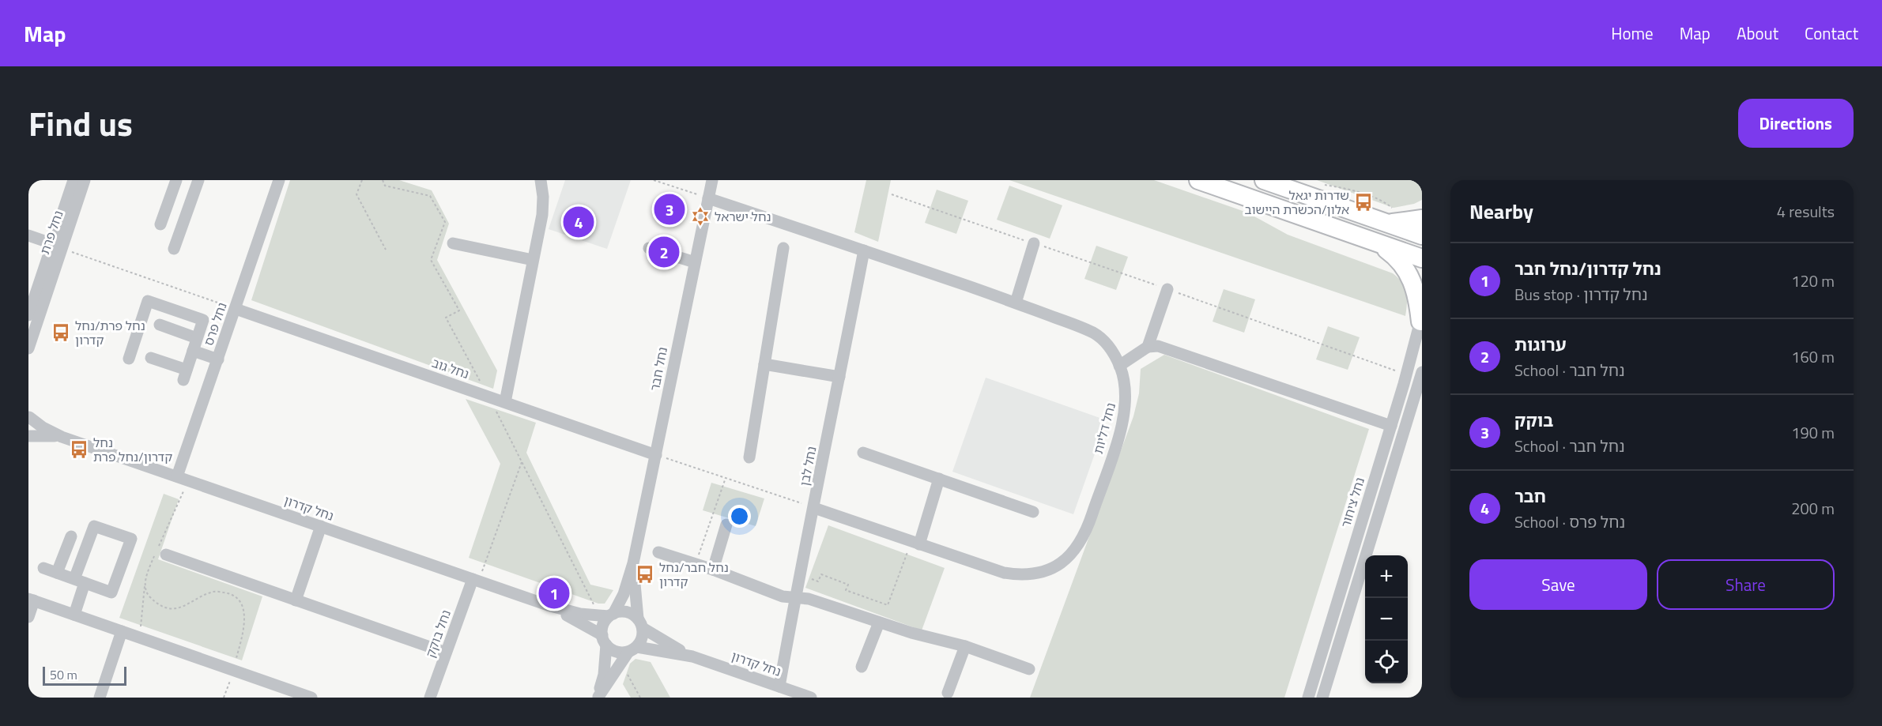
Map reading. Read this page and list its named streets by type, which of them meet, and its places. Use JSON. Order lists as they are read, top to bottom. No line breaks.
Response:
{"streets":{"street":["נחל פרת","נחל פרס","נחל גוב","נחל חבר","נחל דליות","נחל לבן","נחל ציחור","נחל קדרון","נחל בוקק"]},"crossings":[["נחל פרס","נחל גוב"],["נחל פרס","נחל קדרון"],["נחל גוב","נחל חבר"],["נחל חבר","נחל דליות"],["נחל חבר","נחל קדרון"],["נחל דליות","נחל לבן"],["נחל לבן","נחל קדרון"],["נחל קדרון","נחל בוקק"]],"places":{"bus stop":["שדרות יגאל אלון/הכשרת היישוב","נחל פרת/נחל קדרון","נחל קדרון/נחל פרת","נחל חבר/נחל קדרון"],"synagogue":["נחל ישראל"]},"scale_bar":"50 m","page":{"header":"Map","nav":["Home","Map","About","Contact"],"title":"Find us","buttons":["Directions",["Save","Share"]],"heading":["Nearby","4 results"],"pins":["3","4","2","1"],"list":[{"mark":"1","name":"נחל קדרון/נחל חבר","note":"Bus stop · נחל קדרון","value":"120 m"},{"mark":"2","name":"ערוגות","note":"School · נחל חבר","value":"160 m"},{"mark":"3","name":"בוקק","note":"School · נחל חבר","value":"190 m"},{"mark":"4","name":"חבר","note":"School · נחל פרס","value":"200 m"}],"map_buttons":["+","−"],"scale":"50 m"}}
